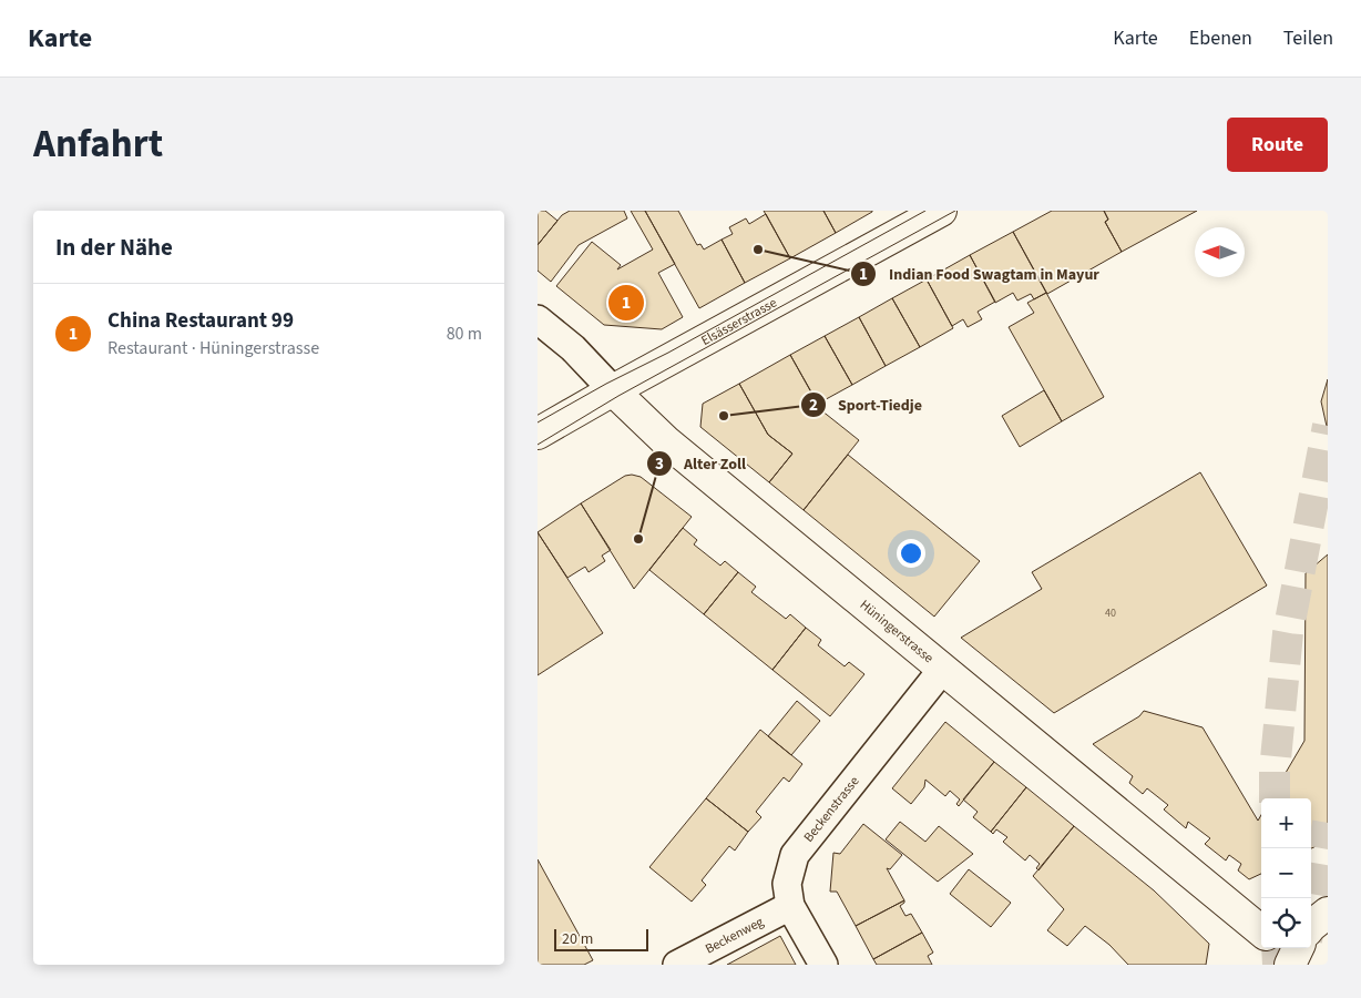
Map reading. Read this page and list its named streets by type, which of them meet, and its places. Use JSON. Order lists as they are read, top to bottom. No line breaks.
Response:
{"streets":{"main road":["Elsässerstrasse","Hüningerstrasse"],"street":["Beckenstrasse","Beckenweg"]},"crossings":[["Elsässerstrasse","Hüningerstrasse"],["Hüningerstrasse","Beckenstrasse"],["Beckenstrasse","Beckenweg"]],"places":["Indian Food Swagtam in Mayur","Sport-Tiedje","Alter Zoll"],"house_numbers":["40"],"scale_bar":"20 m","north":"left","page":{"header":"Karte","nav":["Karte","Ebenen","Teilen"],"title":"Anfahrt","buttons":"Route","heading":"In der Nähe","list":[{"mark":"1","name":"China Restaurant 99","note":"Restaurant · Hüningerstrasse","value":"80 m"}],"pins":"1","map_buttons":["+","−"],"scale":"20 m"}}
